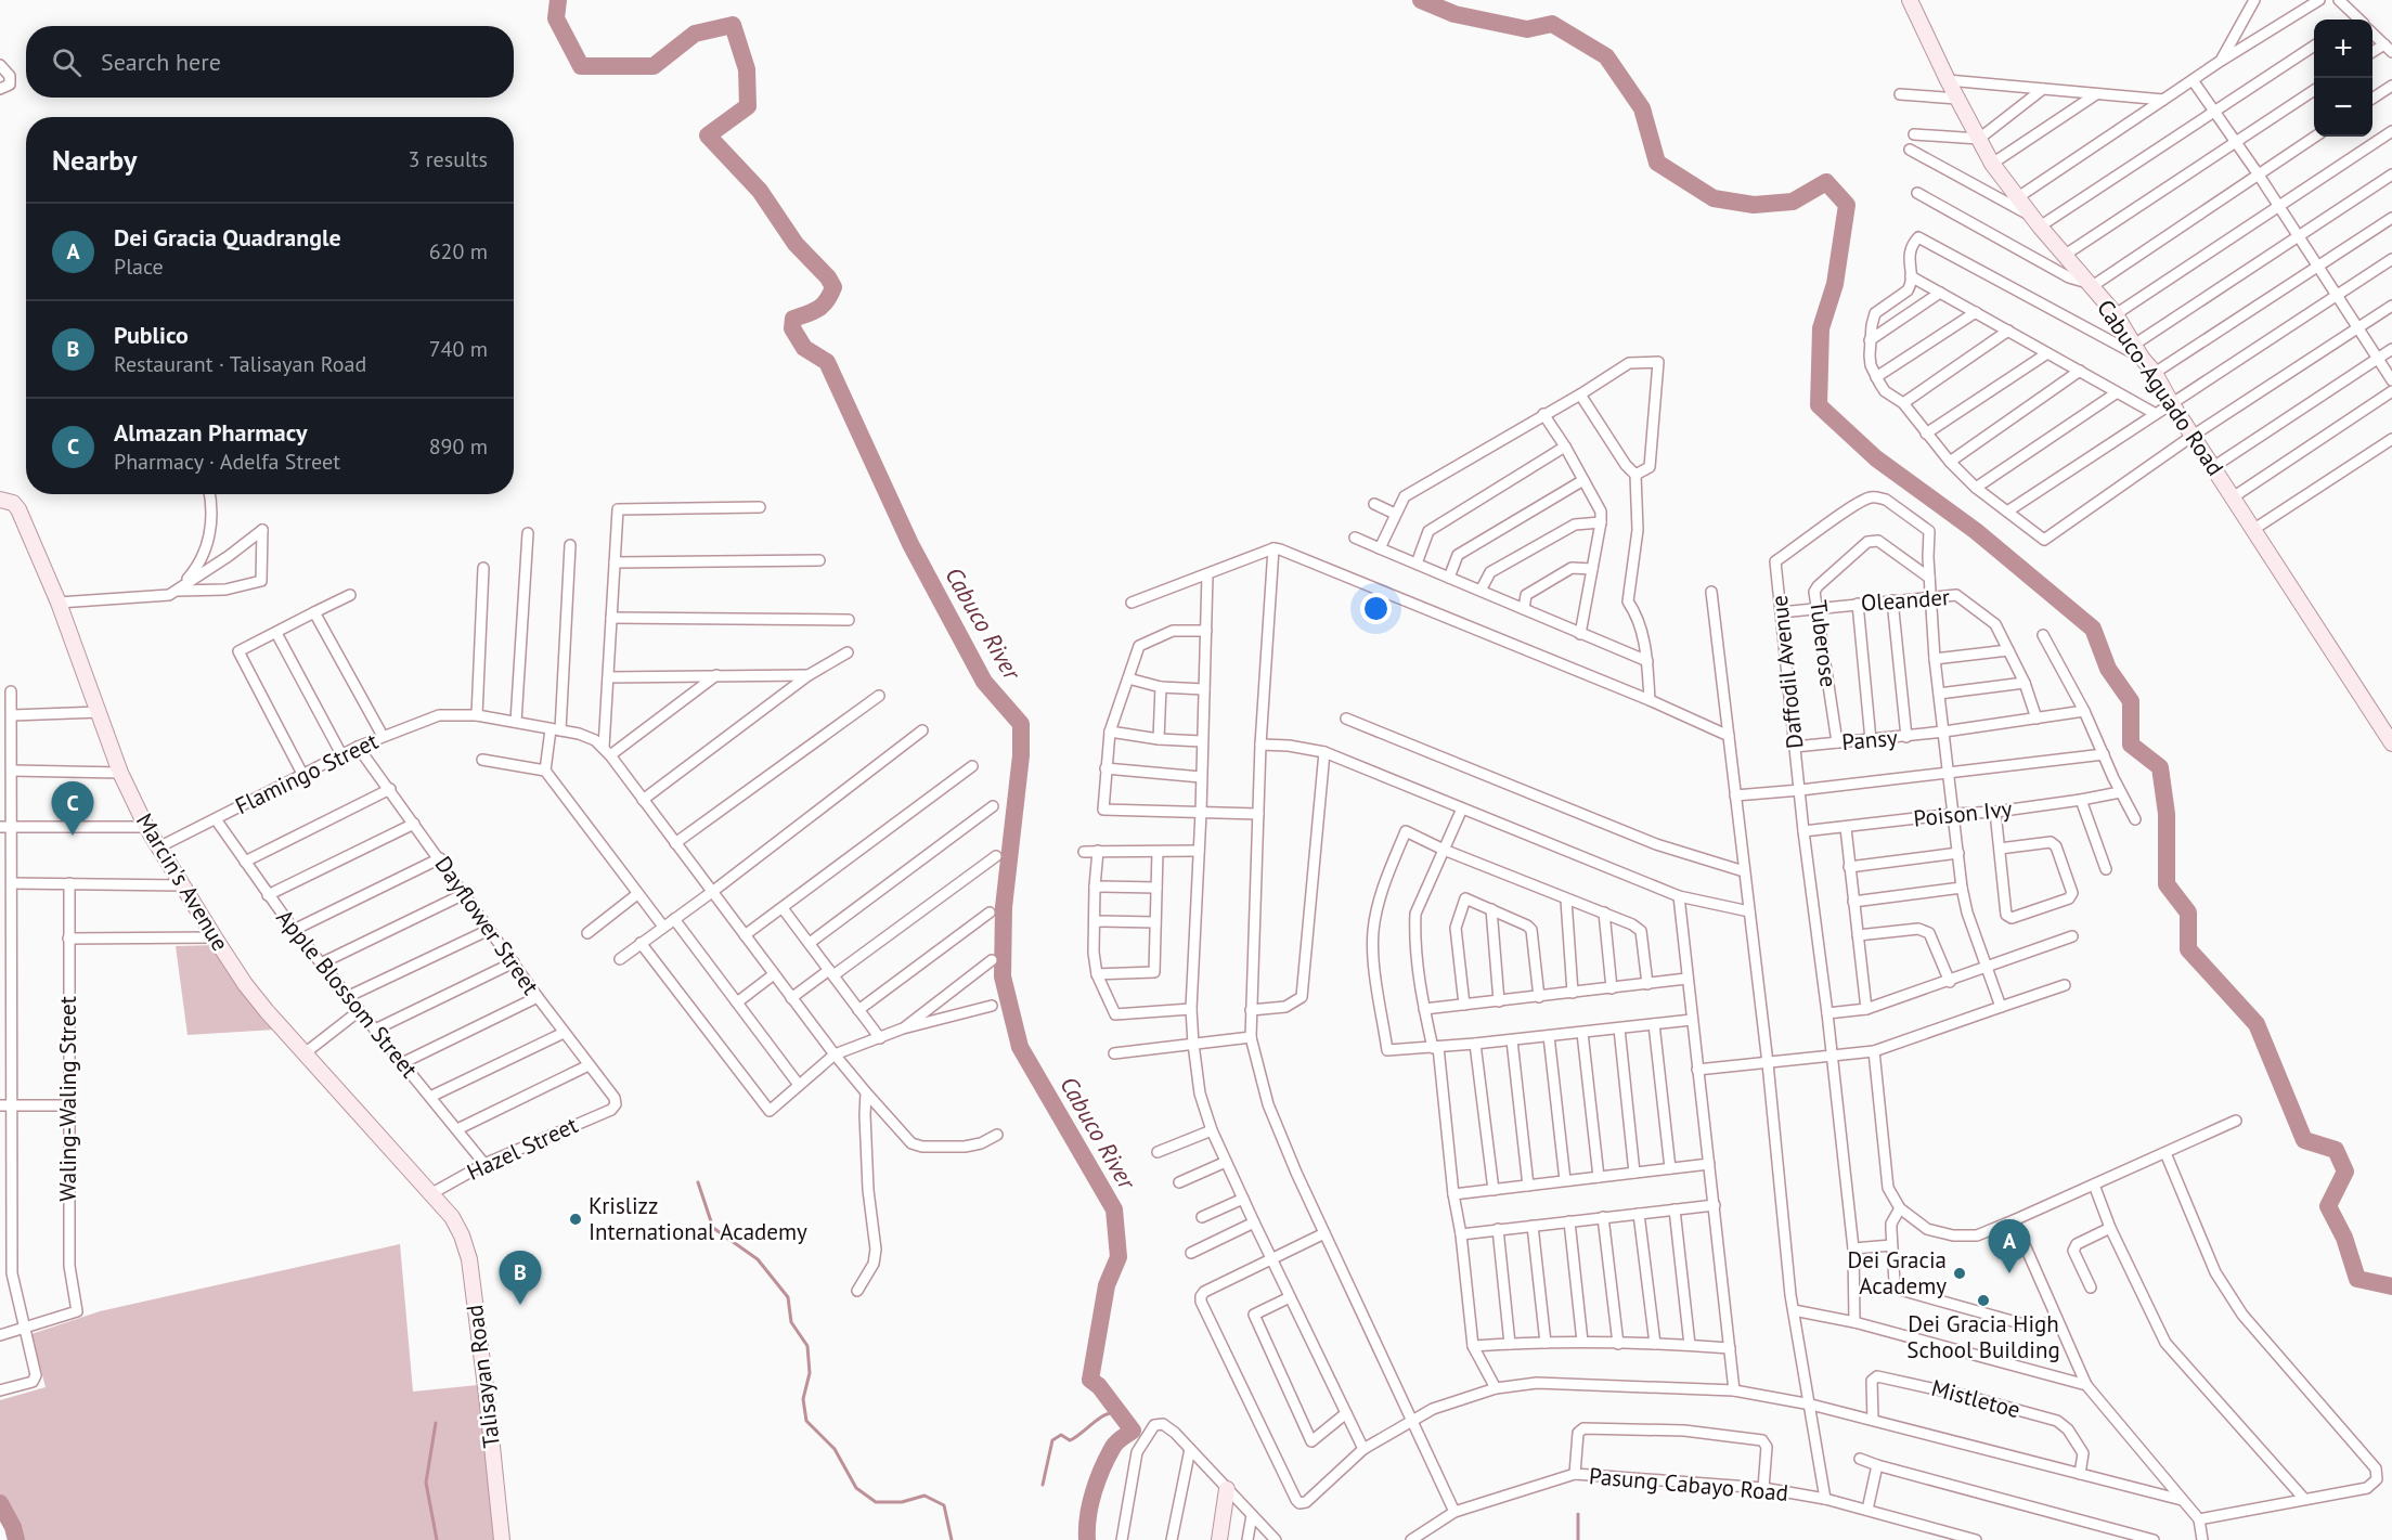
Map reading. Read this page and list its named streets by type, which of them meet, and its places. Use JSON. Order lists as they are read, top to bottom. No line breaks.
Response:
{"streets":{"main road":["Cabuco-Aguado Road","Marcin's Avenue","Talisayan Road"],"street":["Oleander","Tuberose","Daffodil Avenue","Pansy","Flamingo Street","Poison Ivy","Dayflower Street","Apple Blossom Street","Waling-Waling Street","Hazel Street","Mistletoe","Pasung Cabayo Road"]},"crossings":[["Oleander","Tuberose"],["Oleander","Daffodil Avenue"],["Oleander","Pansy"],["Tuberose","Daffodil Avenue"],["Tuberose","Pansy"],["Daffodil Avenue","Pansy"],["Daffodil Avenue","Poison Ivy"],["Flamingo Street","Marcin's Avenue"],["Flamingo Street","Dayflower Street"],["Flamingo Street","Apple Blossom Street"],["Marcin's Avenue","Hazel Street"],["Marcin's Avenue","Talisayan Road"],["Dayflower Street","Hazel Street"],["Apple Blossom Street","Hazel Street"]],"water":["Cabuco River"],"places":["Krislizz International Academy","Dei Gracia Academy","Dei Gracia High School Building"],"page":{"map_buttons":["+","−"],"search":"Search here","heading":["Nearby","3 results"],"list":[{"mark":"A","name":"Dei Gracia Quadrangle","note":"Place","value":"620 m"},{"mark":"B","name":"Publico","note":"Restaurant · Talisayan Road","value":"740 m"},{"mark":"C","name":"Almazan Pharmacy","note":"Pharmacy · Adelfa Street","value":"890 m"}],"pins":["C","A","B"]}}
